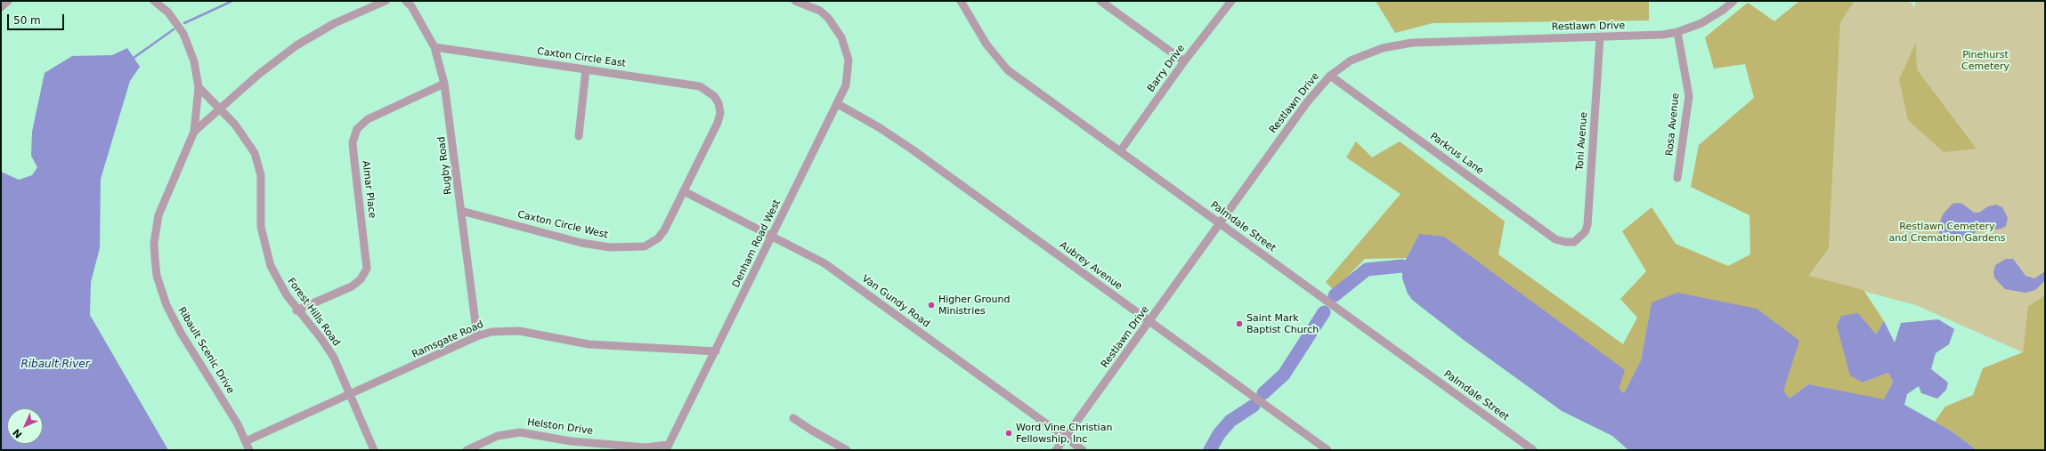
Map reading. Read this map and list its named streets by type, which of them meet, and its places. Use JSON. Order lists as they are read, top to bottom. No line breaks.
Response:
{"streets":{"street":["Restlawn Drive","Caxton Circle East","Barry Drive","Rosa Avenue","Toni Avenue","Parkrus Lane","Rugby Road","Almar Place","Caxton Circle West","Palmdale Street","Denham Road West","Aubrey Avenue","Van Gundy Road","Forest Hills Road","Ramsgate Road","Ribault Scenic Drive","Helston Drive"]},"crossings":[["Restlawn Drive","Rosa Avenue"],["Restlawn Drive","Toni Avenue"],["Restlawn Drive","Parkrus Lane"],["Restlawn Drive","Palmdale Street"],["Restlawn Drive","Aubrey Avenue"],["Restlawn Drive","Van Gundy Road"],["Caxton Circle East","Rugby Road"],["Caxton Circle East","Caxton Circle West"],["Barry Drive","Palmdale Street"],["Toni Avenue","Parkrus Lane"],["Rugby Road","Almar Place"],["Rugby Road","Caxton Circle West"],["Rugby Road","Ramsgate Road"],["Almar Place","Forest Hills Road"],["Caxton Circle West","Van Gundy Road"],["Denham Road West","Aubrey Avenue"],["Denham Road West","Van Gundy Road"],["Denham Road West","Ramsgate Road"],["Denham Road West","Helston Drive"],["Forest Hills Road","Ramsgate Road"],["Forest Hills Road","Ribault Scenic Drive"],["Ramsgate Road","Ribault Scenic Drive"]],"water":["Ribault River"],"parks":["Pinehurst Cemetery","Restlawn Cemetery and Cremation Gardens"],"places":["Higher Ground Ministries","Saint Mark Baptist Church","Word Vine Christian Fellowship, Inc"],"scale_bar":"50 m","north":"bottom left"}
